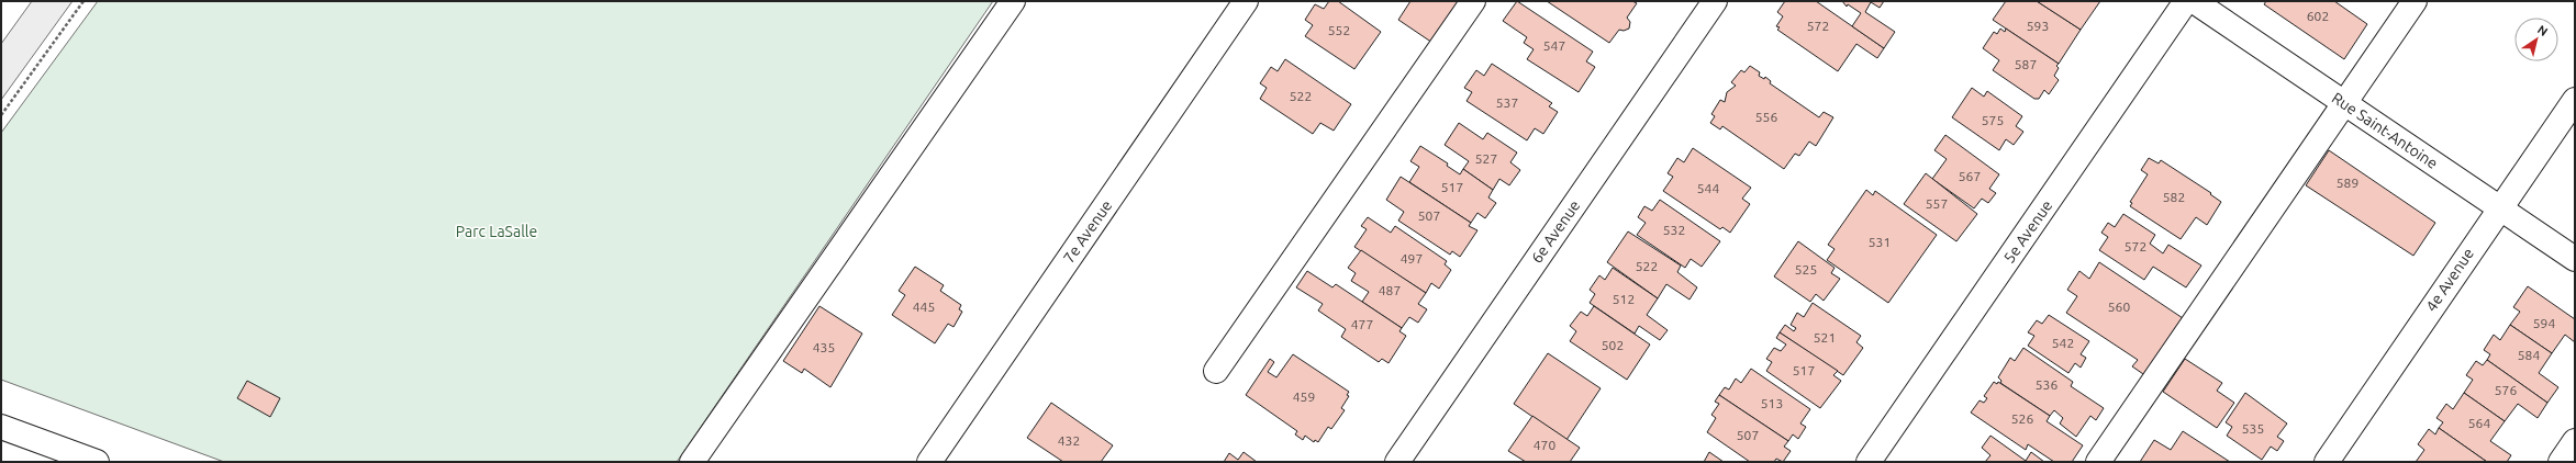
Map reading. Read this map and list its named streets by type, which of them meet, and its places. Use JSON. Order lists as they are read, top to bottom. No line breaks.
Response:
{"streets":{"street":["Rue Saint-Antoine","7e Avenue","6e Avenue","5e Avenue","4e Avenue"]},"crossings":[["Rue Saint-Antoine","4e Avenue"]],"parks":["Parc LaSalle"],"house_numbers":["602","572","593","552","547","587","522","537","556","575","527","567","589","517","544","582","557","507","532","531","572","497","522","525","487","512","445","560","594","477","521","542","502","435","584","517","536","576","459","513","526","564","535","507","432","470"],"north":"top right"}
